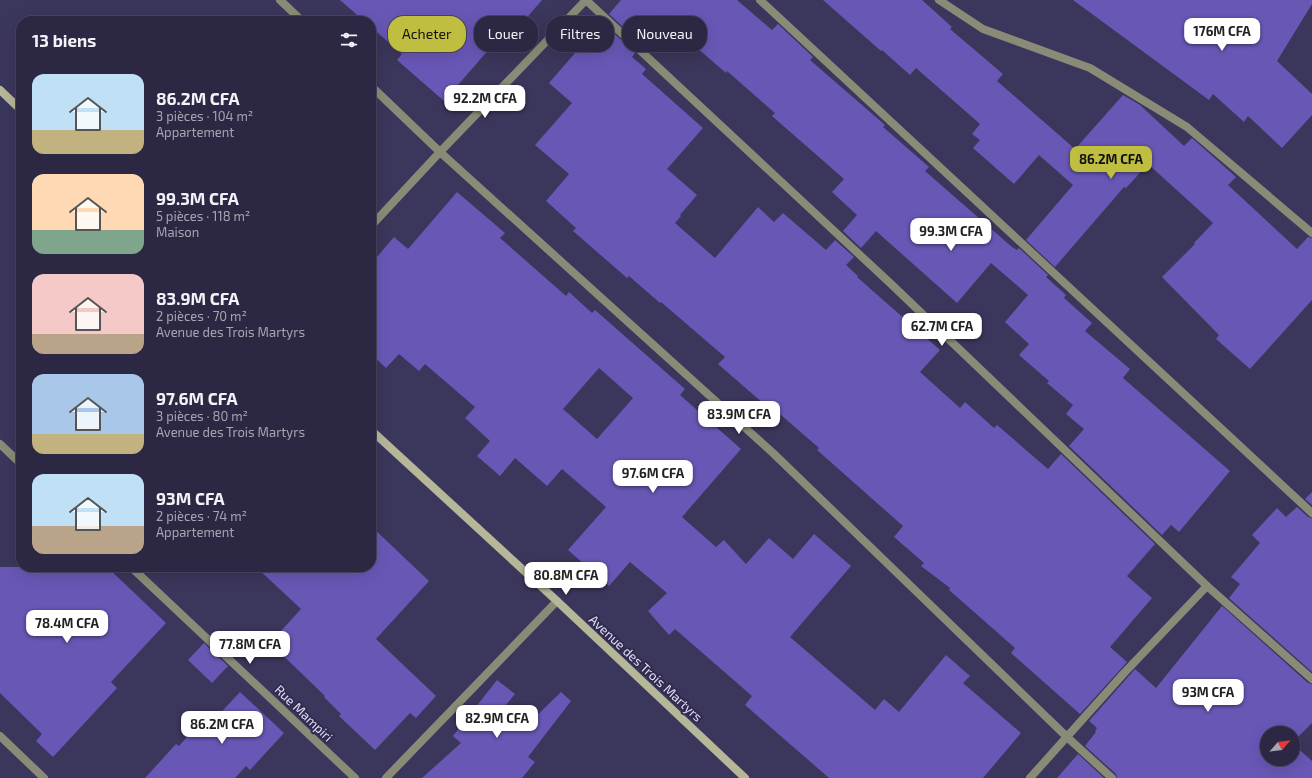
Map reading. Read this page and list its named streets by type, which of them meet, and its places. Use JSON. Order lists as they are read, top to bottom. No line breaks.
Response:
{"streets":{"main road":["Avenue des Trois Martyrs"],"street":["Rue Mampiri"]},"north":"top right","page":{"chip":["Acheter","Louer","Filtres","Nouveau"],"heading":"13 biens","price":["176M CFA","92.2M CFA","86.2M CFA","99.3M CFA","62.7M CFA","83.9M CFA","97.6M CFA","80.8M CFA","78.4M CFA","77.8M CFA","93M CFA","82.9M CFA","86.2M CFA"],"list":[{"name":"86.2M CFA","note":"3 pièces · 104 m² · Appartement"},{"name":"99.3M CFA","note":"5 pièces · 118 m² · Maison"},{"name":"83.9M CFA","note":"2 pièces · 70 m² · Avenue des Trois Martyrs"},{"name":"97.6M CFA","note":"3 pièces · 80 m² · Avenue des Trois Martyrs"},{"name":"93M CFA","note":"2 pièces · 74 m² · Appartement"}]}}
